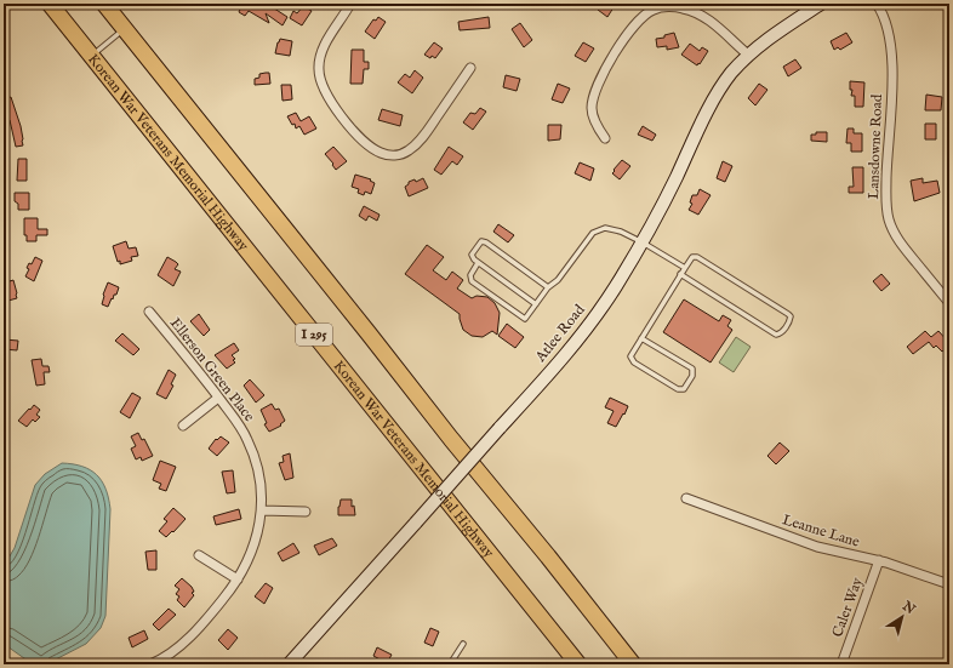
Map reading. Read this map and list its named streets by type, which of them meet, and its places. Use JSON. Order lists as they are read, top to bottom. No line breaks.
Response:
{"streets":{"highway":["Korean War Veterans Memorial Highway","I 295"],"main road":["Atlee Road"],"street":["Lansdowne Road","Ellerson Green Place","Leanne Lane","Caler Way"]},"crossings":[["Leanne Lane","Caler Way"]],"north":"top right"}
